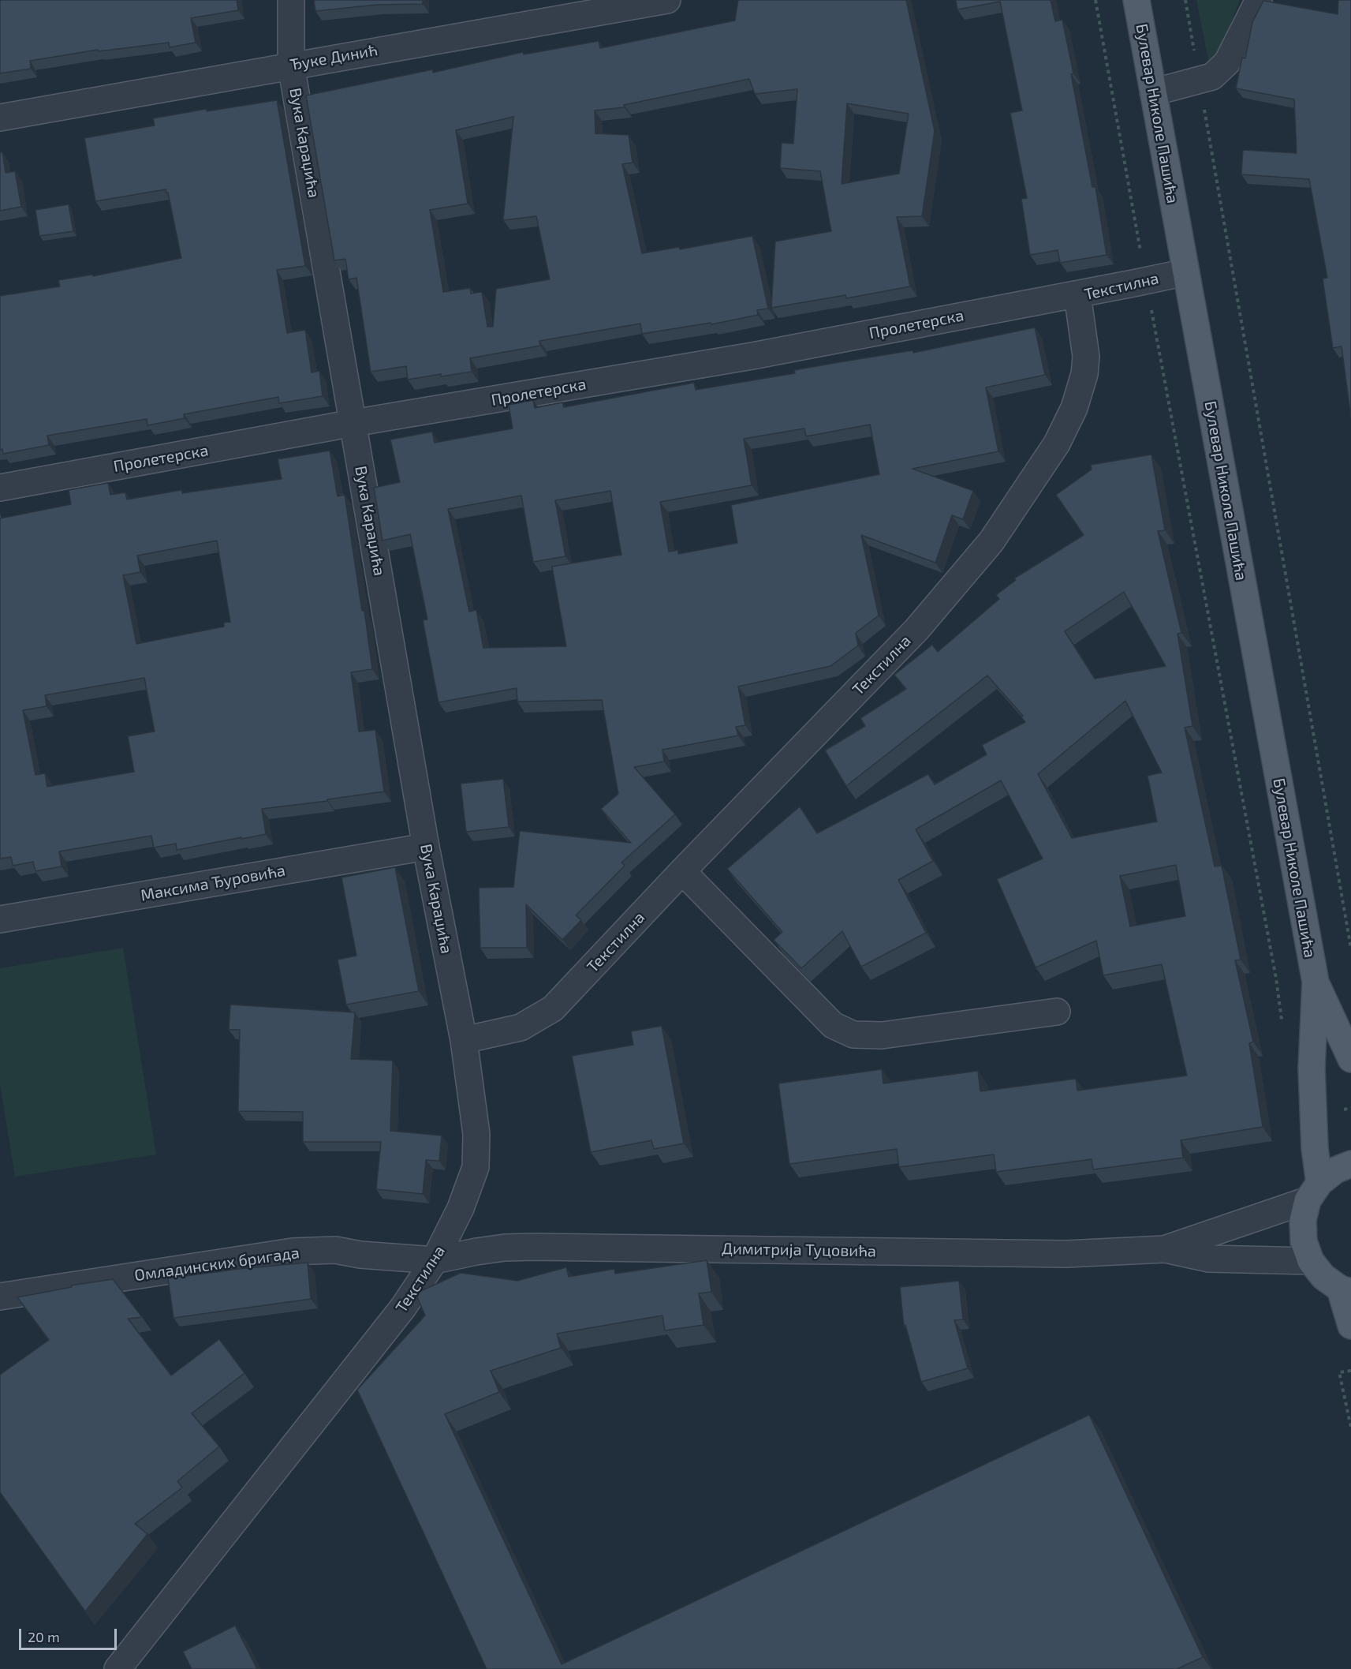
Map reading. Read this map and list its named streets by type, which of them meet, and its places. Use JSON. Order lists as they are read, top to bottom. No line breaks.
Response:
{"streets":{"main road":["Булевар Николе Пашића"],"street":["Ђуке Динић","Вука Караџића","Текстилна","Пролетерска","Максима Ђуровића","Димитрија Туцовића","Омладинских бригада"]},"crossings":[["Ђуке Динић","Вука Караџића"],["Булевар Николе Пашића","Текстилна"],["Булевар Николе Пашића","Димитрија Туцовића"],["Вука Караџића","Текстилна"],["Вука Караџића","Пролетерска"],["Вука Караџића","Максима Ђуровића"],["Текстилна","Пролетерска"],["Текстилна","Димитрија Туцовића"],["Текстилна","Омладинских бригада"],["Димитрија Туцовића","Омладинских бригада"]],"scale_bar":"20 m"}
